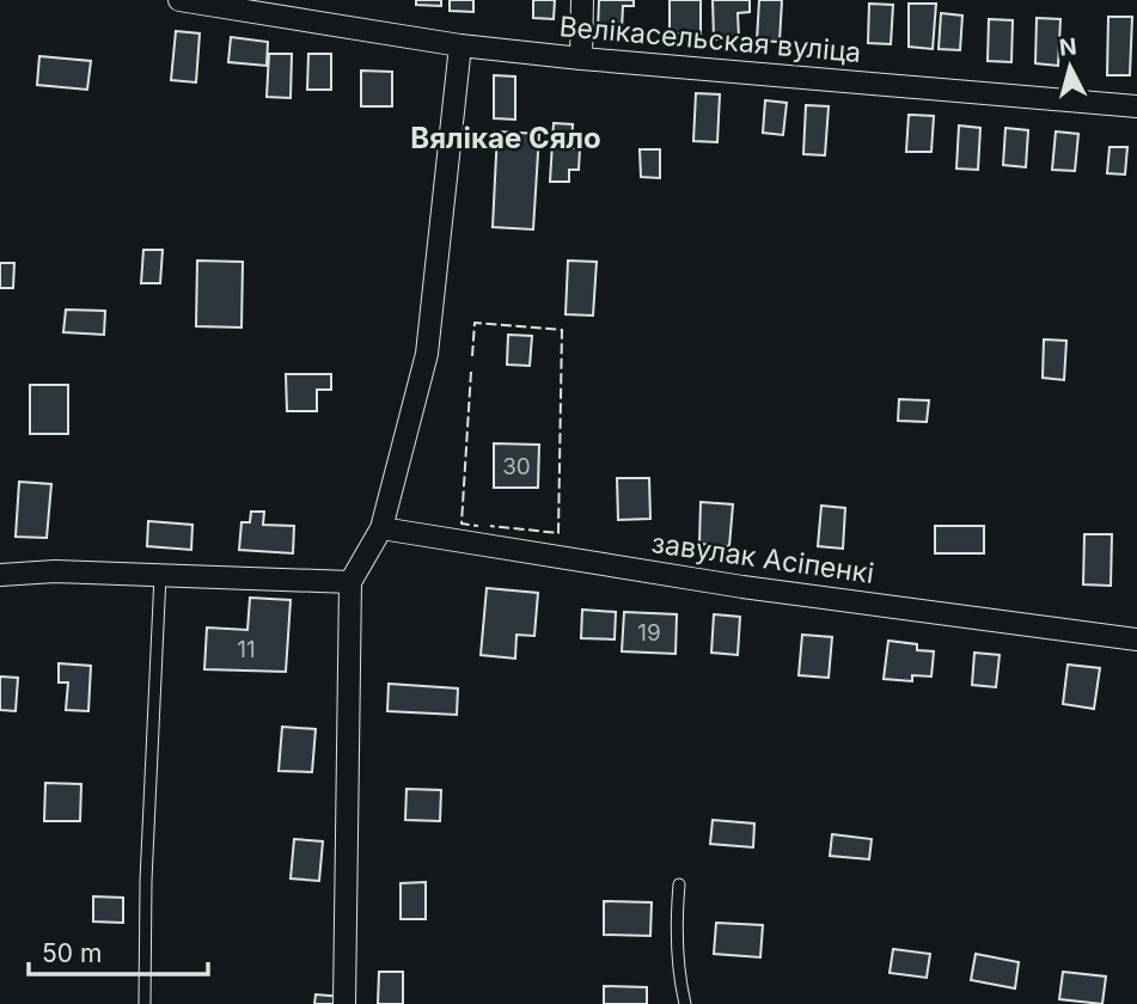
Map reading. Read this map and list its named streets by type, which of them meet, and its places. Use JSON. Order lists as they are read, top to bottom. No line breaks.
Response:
{"streets":{"street":["Велікасельская вуліца","завулак Асіпенкі"]},"districts":["Вялікае Сяло"],"house_numbers":["30","19","11"],"scale_bar":"50 m","north":"top"}
